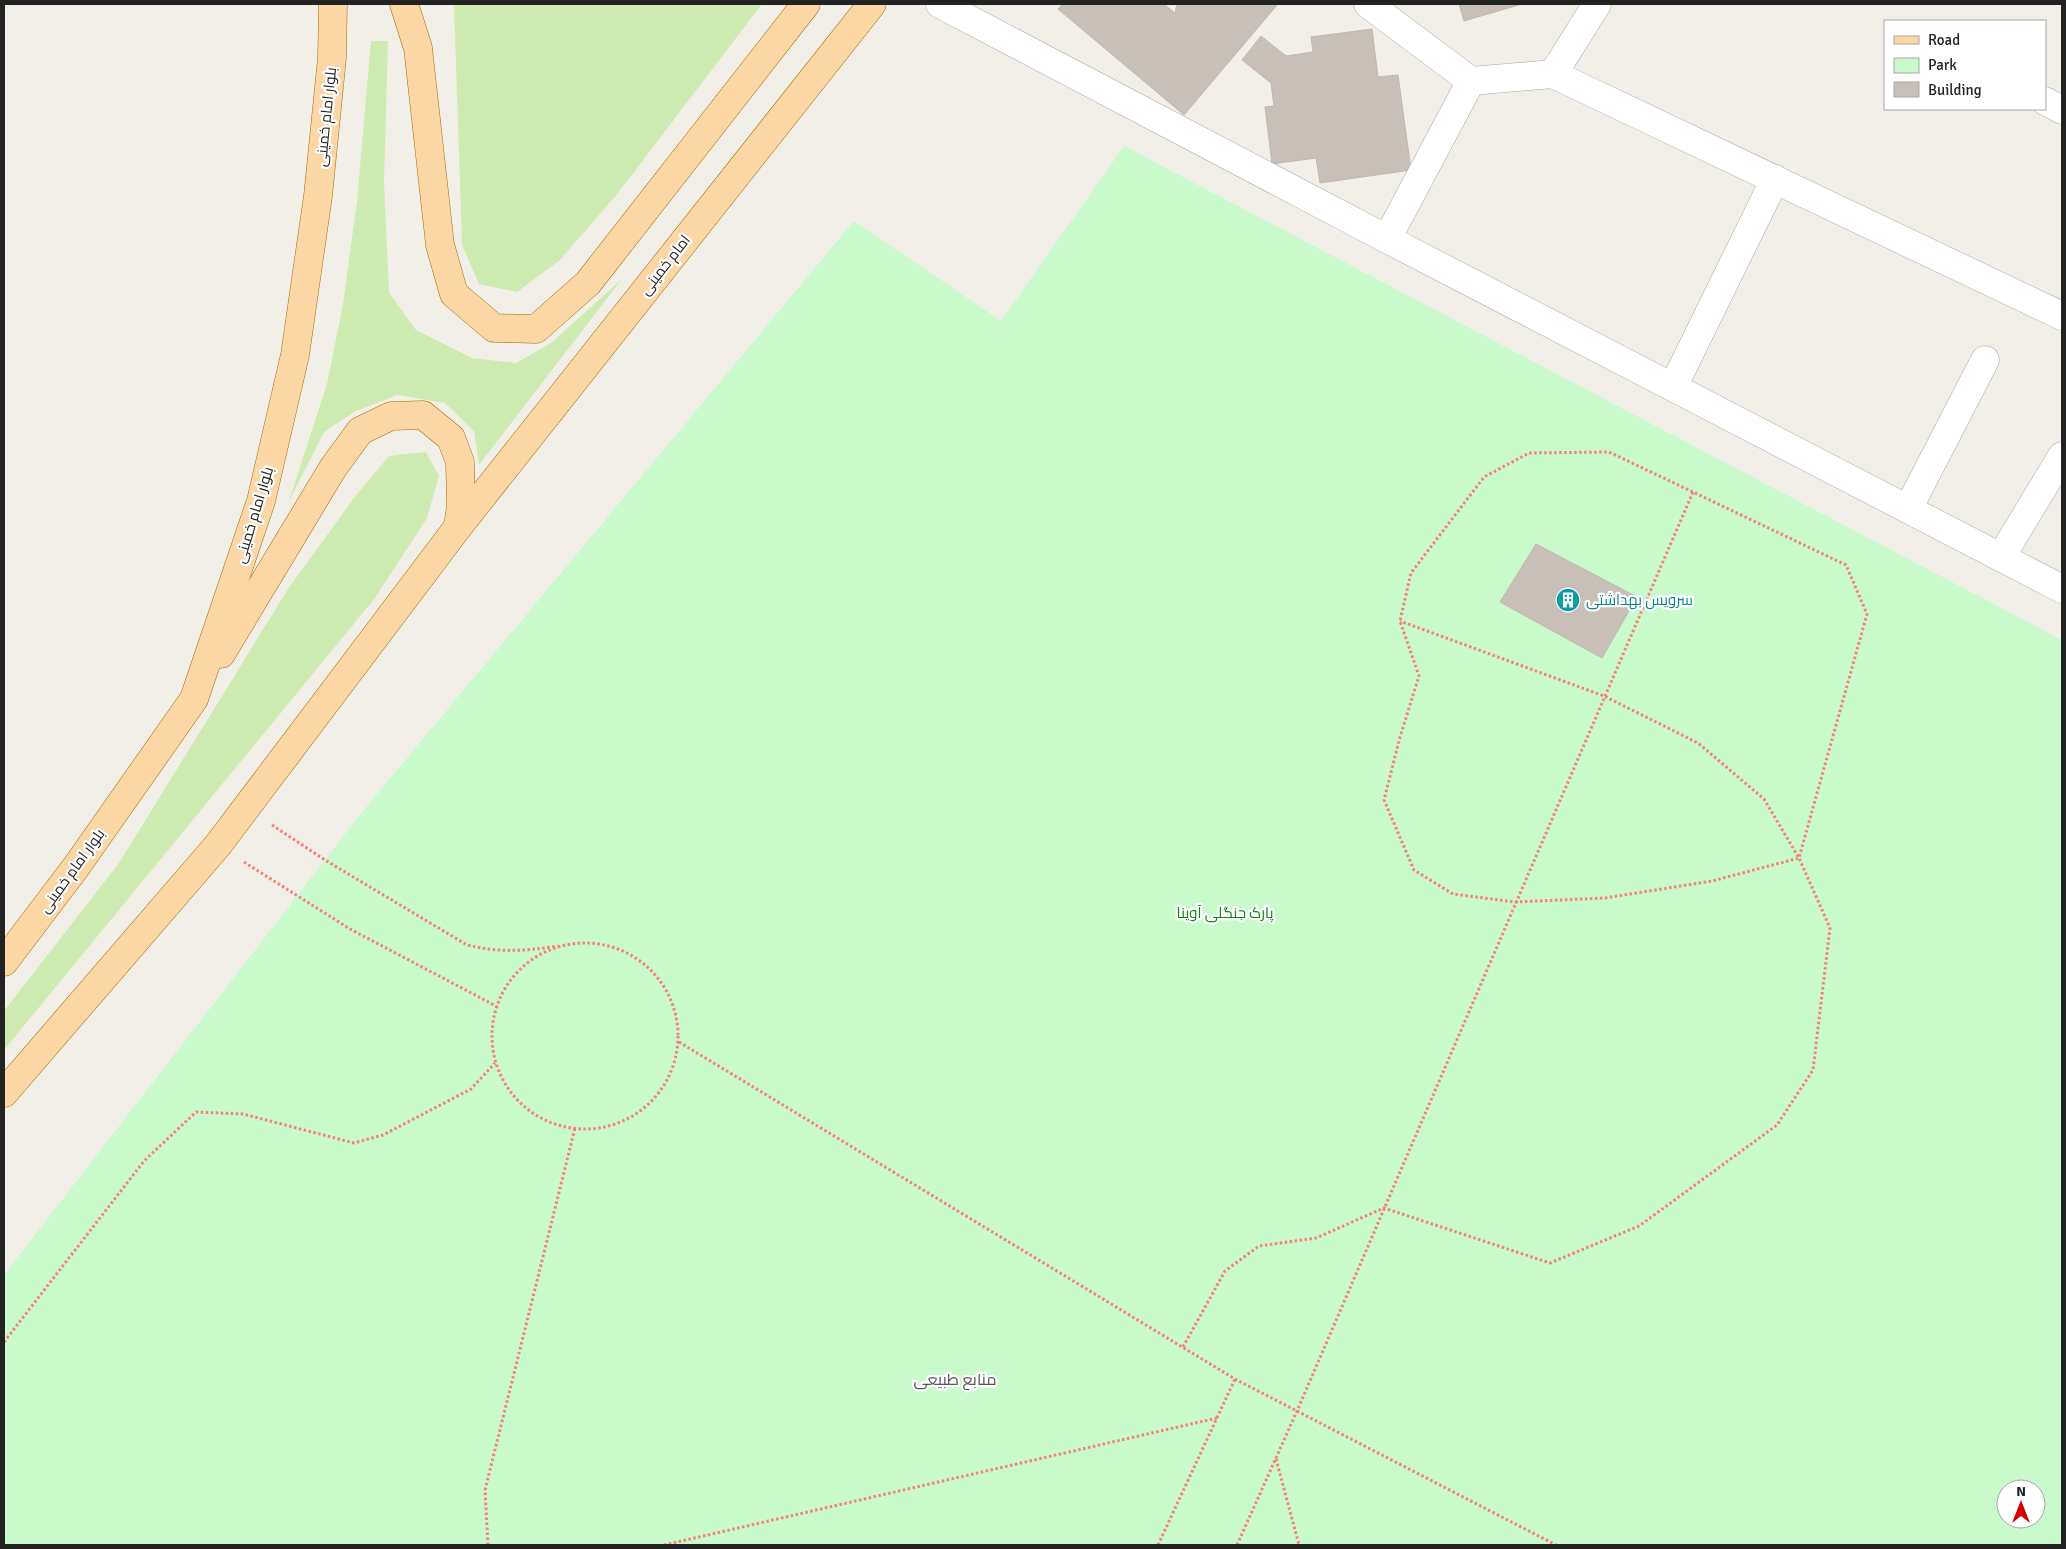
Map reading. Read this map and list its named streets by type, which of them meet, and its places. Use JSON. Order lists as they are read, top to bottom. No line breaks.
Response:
{"streets":{"main road":["بلوار امام خمینی","امام خمینی"]},"districts":["منابع طبیعی"],"parks":["پارک جنگلی آوینا"],"places":{"building":["سرویس بهداشتی"]},"legend":["Road","Park","Building"],"north":"top"}
